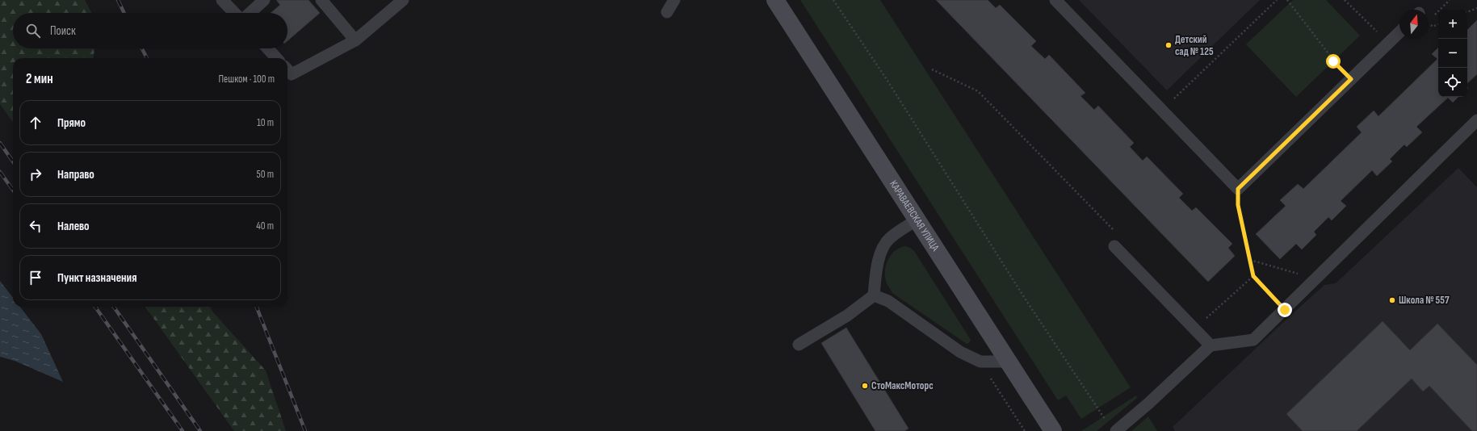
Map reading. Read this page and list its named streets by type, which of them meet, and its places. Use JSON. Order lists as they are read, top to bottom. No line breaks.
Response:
{"streets":{"street":["КАРАВАЕВСКАЯ УЛИЦА"]},"places":["Детский сад № 125","Школа № 557","СтоМаксМоторс"],"north":"top","page":{"map_buttons":["+","−"],"search":"Поиск","heading":["2 мин","Пешком · 100 m"],"list":[["Прямо","10 m"],["Направо","50 m"],["Налево","40 m"],"Пункт назначения"]}}
